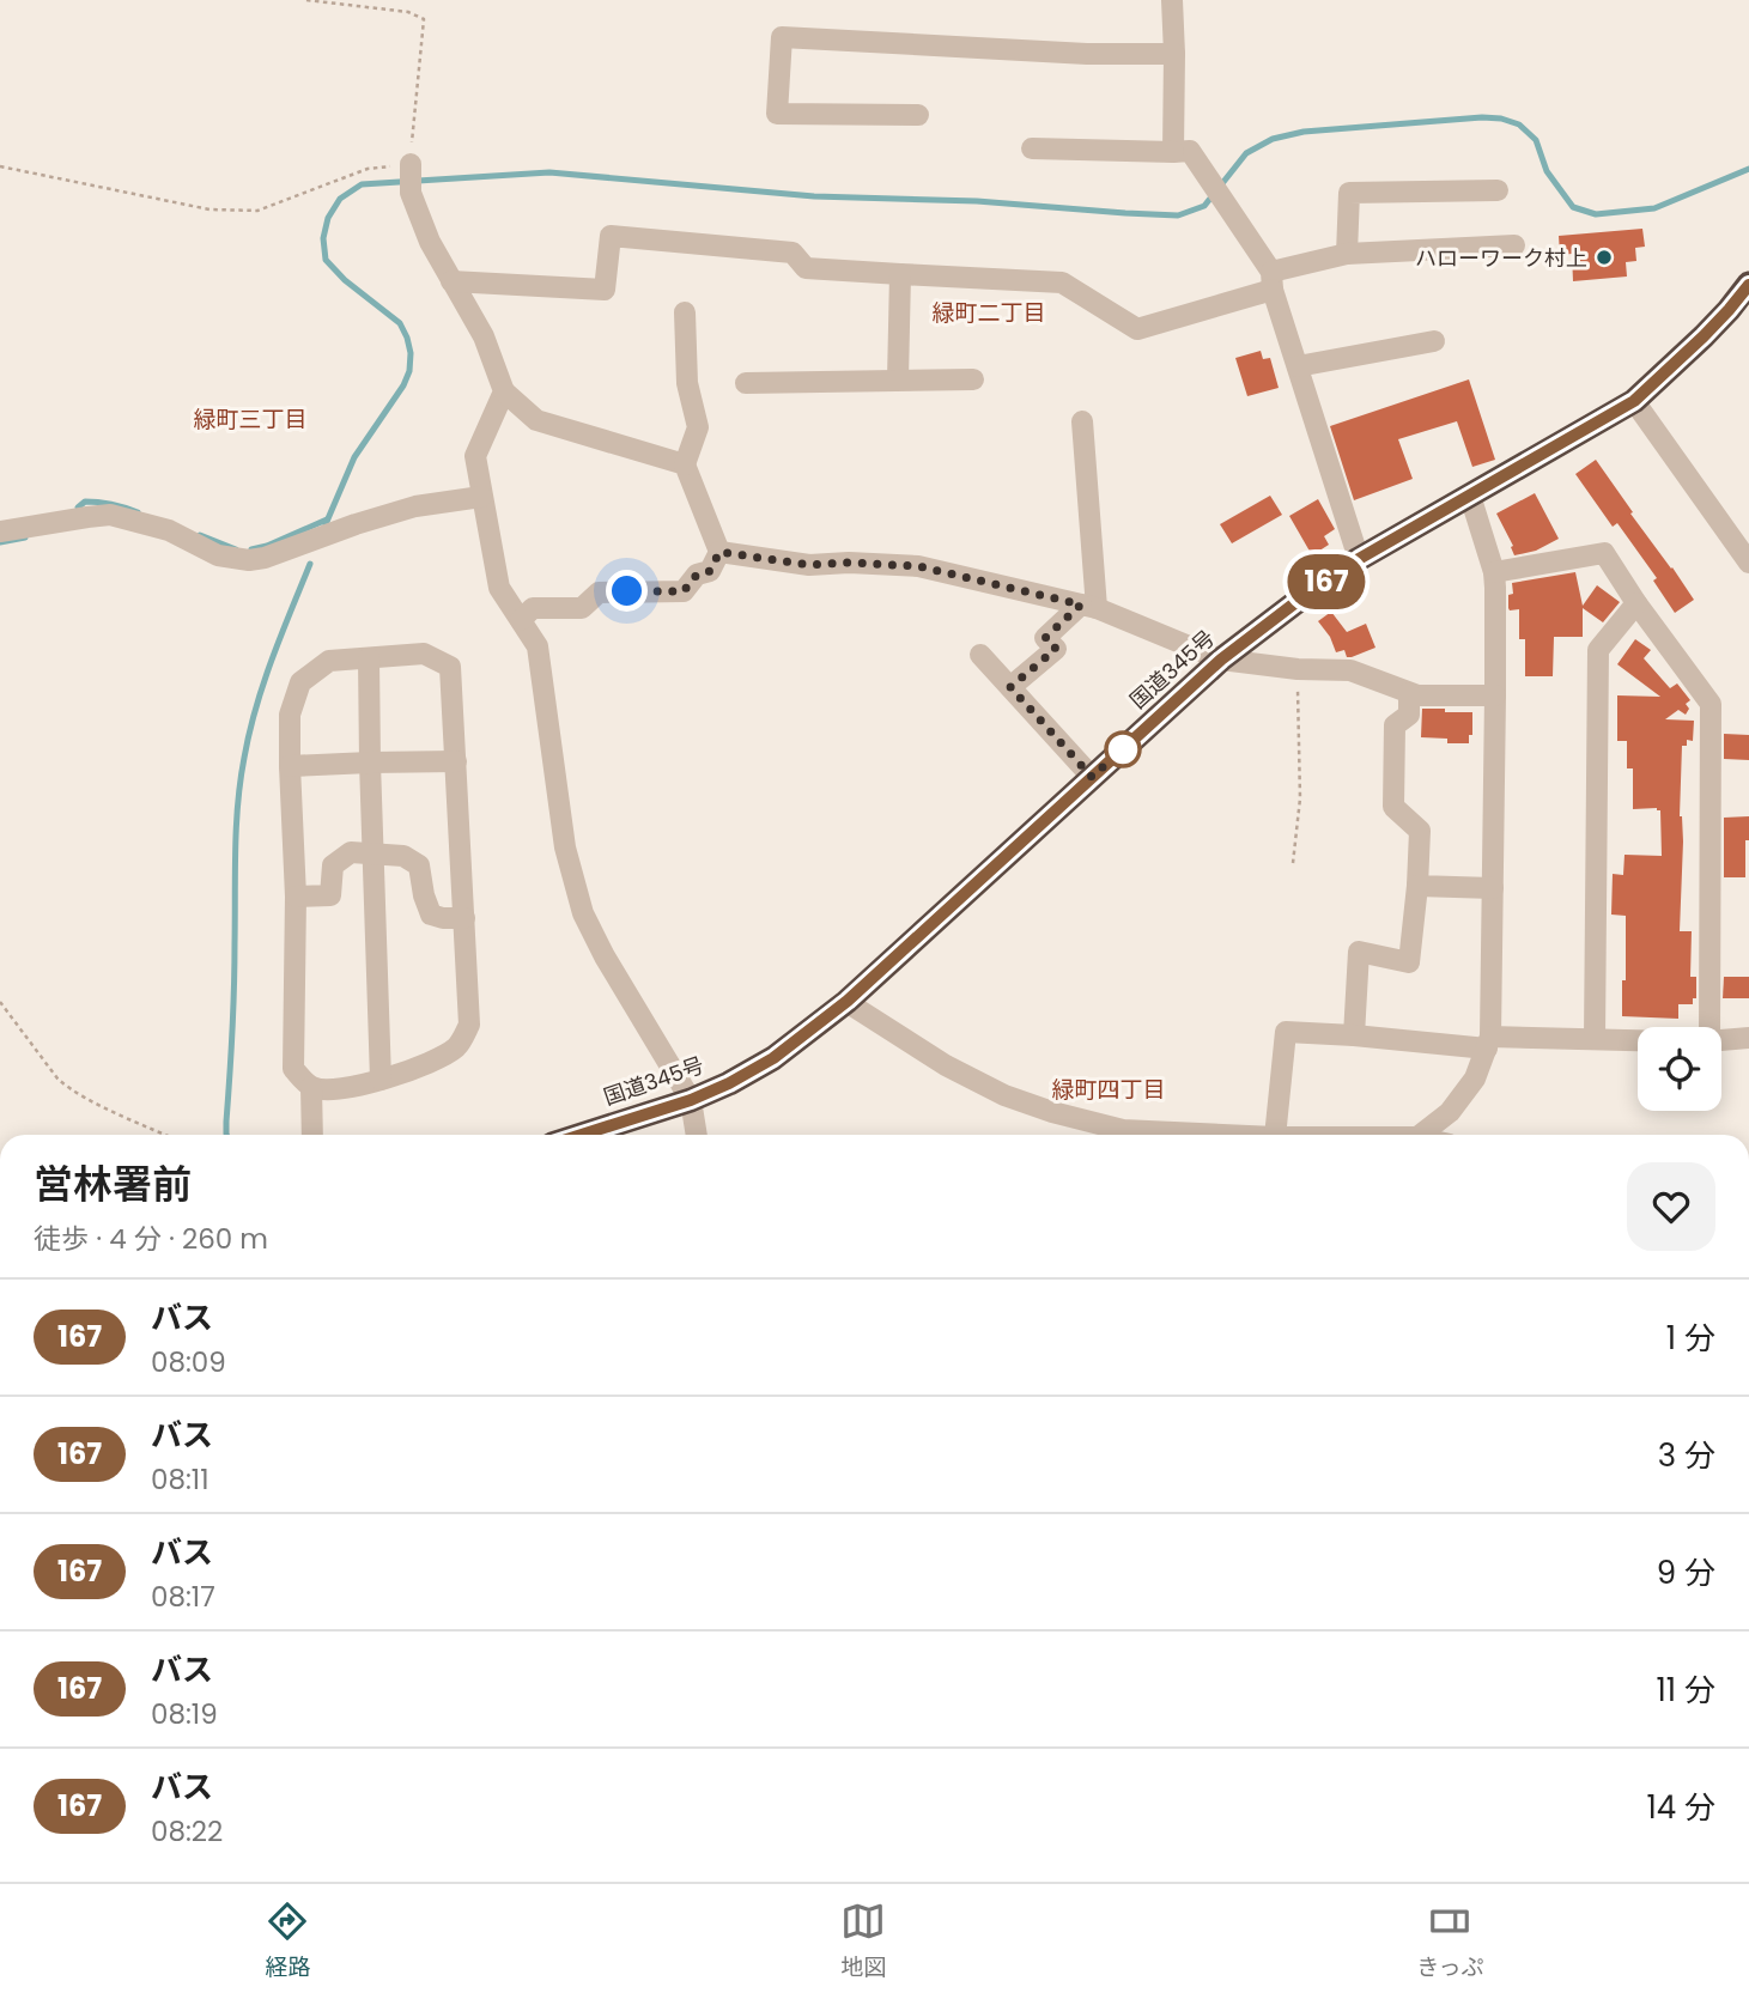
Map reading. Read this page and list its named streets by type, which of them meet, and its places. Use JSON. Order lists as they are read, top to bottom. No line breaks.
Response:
{"streets":{"highway":["国道345号"]},"districts":["緑町二丁目","緑町三丁目","緑町四丁目"],"places":["ハローワーク村上"],"lines":["bus line 167"],"page":{"on_map":"167","heading":["営林署前","徒歩 · 4 分 · 260 m"],"list":[{"mark":"167","name":"バス","note":"08:09","value":"1 分"},{"mark":"167","name":"バス","note":"08:11","value":"3 分"},{"mark":"167","name":"バス","note":"08:17","value":"9 分"},{"mark":"167","name":"バス","note":"08:19","value":"11 分"},{"mark":"167","name":"バス","note":"08:22","value":"14 分"}],"tabs":["経路","地図","きっぷ"]}}
